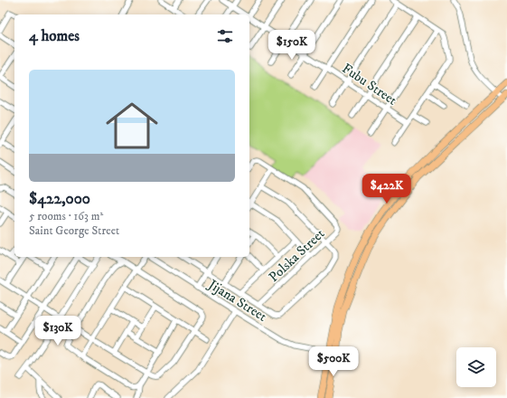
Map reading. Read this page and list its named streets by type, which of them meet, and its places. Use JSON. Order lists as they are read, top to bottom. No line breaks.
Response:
{"streets":{"street":["Fubu Street","Polska Street","Jijana Street"]},"page":{"heading":"4 homes","price":["$150K","$422K","$130K","$500K"],"list":[{"name":"$422,000","note":"5 rooms · 163 m² · Saint George Street"}]}}
